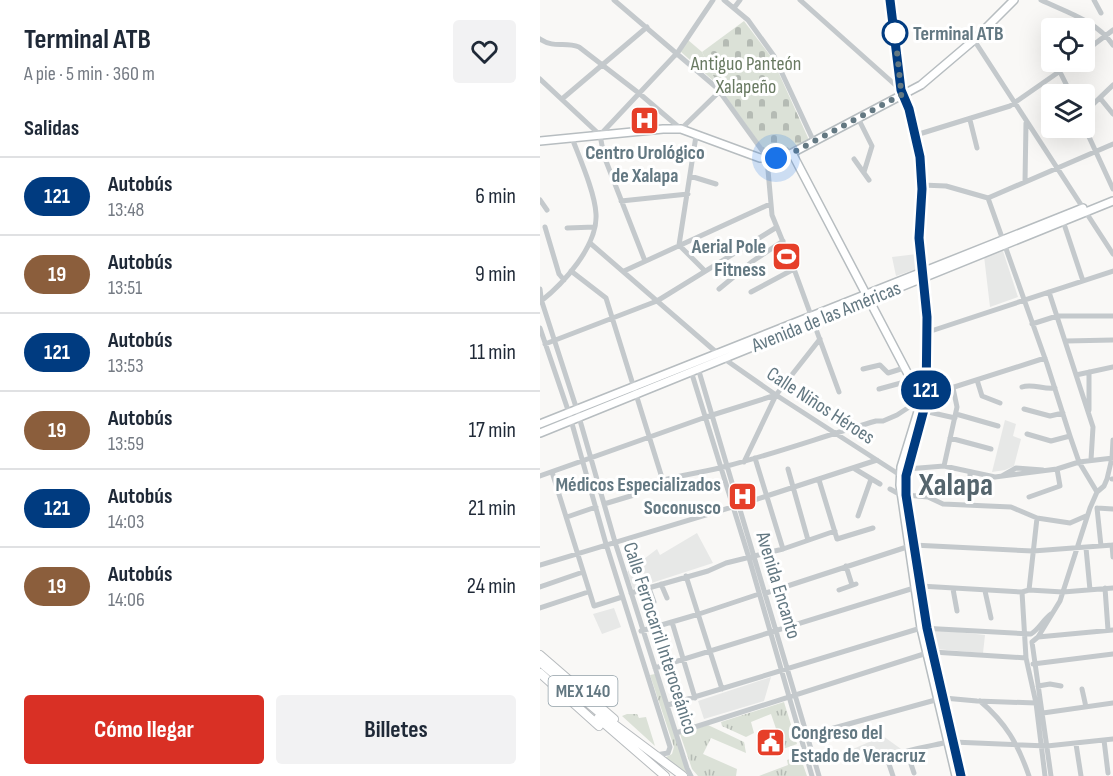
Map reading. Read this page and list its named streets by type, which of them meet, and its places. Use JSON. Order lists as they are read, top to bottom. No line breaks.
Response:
{"streets":{"highway":["MEX 140"],"main road":["Avenida de las Américas"],"street":["Calle Niños Héroes","Avenida Encanto","Calle Ferrocarril Interoceánico"]},"crossings":[["Avenida de las Américas","Calle Niños Héroes"],["Avenida de las Américas","Avenida Encanto"],["Avenida de las Américas","Calle Ferrocarril Interoceánico"],["Calle Ferrocarril Interoceánico","MEX 140"]],"districts":["Xalapa"],"parks":["Antiguo Panteón Xalapeño"],"places":{"other":["Terminal ATB"],"hospital":["Centro Urológico de Xalapa","Médicos Especializados Soconusco"],"sports":["Aerial Pole Fitness"],"public building":["Congreso del Estado de Veracruz"]},"lines":["bus line 121"],"page":{"heading":[["Terminal ATB","A pie · 5 min · 360 m"],"Salidas"],"on_map":"121","list":[{"mark":"121","name":"Autobús","note":"13:48","value":"6 min"},{"mark":"19","name":"Autobús","note":"13:51","value":"9 min"},{"mark":"121","name":"Autobús","note":"13:53","value":"11 min"},{"mark":"19","name":"Autobús","note":"13:59","value":"17 min"},{"mark":"121","name":"Autobús","note":"14:03","value":"21 min"},{"mark":"19","name":"Autobús","note":"14:06","value":"24 min"}],"buttons":["Cómo llegar","Billetes"]}}
